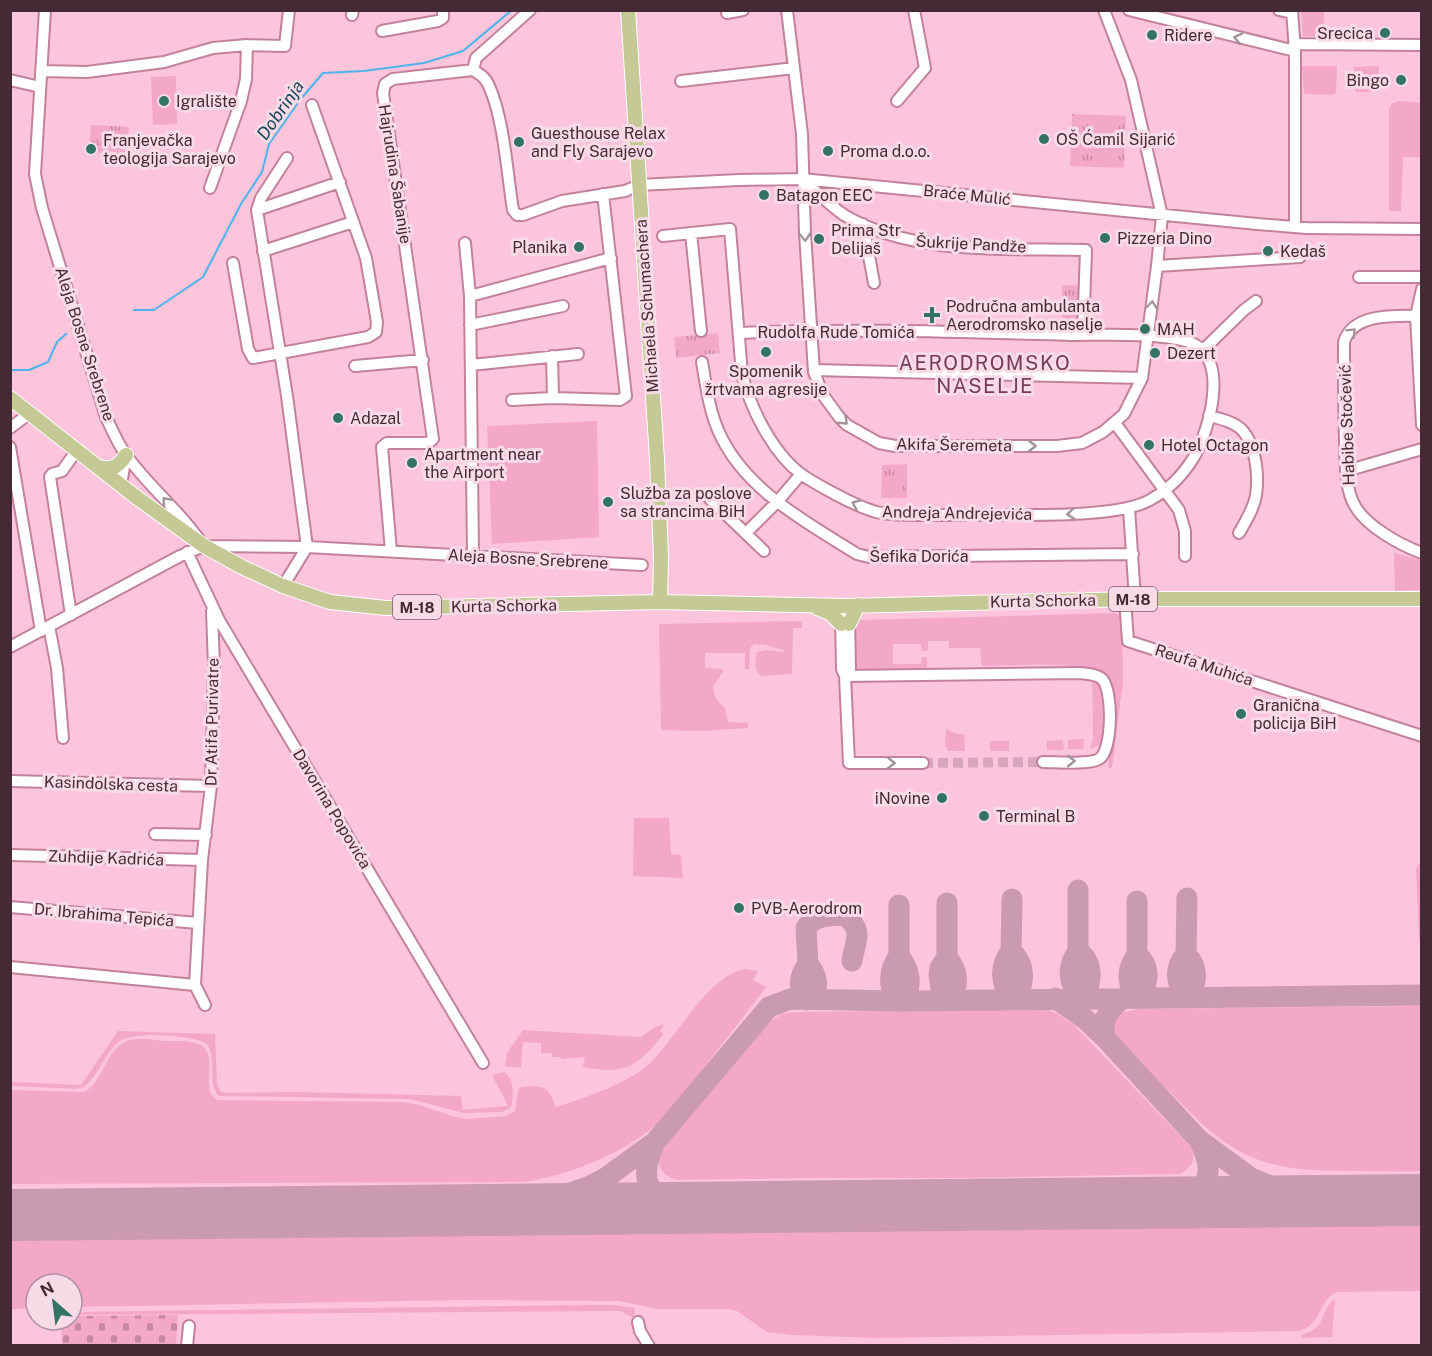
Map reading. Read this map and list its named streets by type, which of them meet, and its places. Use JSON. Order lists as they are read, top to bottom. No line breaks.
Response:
{"streets":{"main road":["Michaela Schumachera","M-18","Kurta Schorka"],"street":["Hajrudina Šabanije","Braće Mulić","Šukrije Pandže","Rudolfa Rude Tomića","Aleja Bosne Srebrene","Habibe Stočević","Akifa Šeremeta","Andreja Andrejevića","Šefika Dorića","Reufa Muhića","Dr Atifa Purivatre","Kasindolska cesta","Davorina Popovića","Zuhdije Kadrića","Dr. Ibrahima Tepića"]},"crossings":[["Hajrudina Šabanije","Aleja Bosne Srebrene"],["Braće Mulić","Šukrije Pandže"],["Braće Mulić","Michaela Schumachera"],["Braće Mulić","Akifa Šeremeta"],["Šukrije Pandže","Rudolfa Rude Tomića"],["Šukrije Pandže","Akifa Šeremeta"],["Michaela Schumachera","Kurta Schorka"],["Rudolfa Rude Tomića","Akifa Šeremeta"],["Rudolfa Rude Tomića","Andreja Andrejevića"],["Aleja Bosne Srebrene","Kurta Schorka"],["Kurta Schorka","Reufa Muhića"],["Dr Atifa Purivatre","Kasindolska cesta"],["Dr Atifa Purivatre","Davorina Popovića"],["Dr Atifa Purivatre","Zuhdije Kadrića"],["Dr Atifa Purivatre","Dr. Ibrahima Tepića"]],"one_way":["Andreja Andrejevića"],"districts":["AERODROMSKO NASELJE"],"water":["Dobrinja"],"places":{"other":["Srecica","Ridere","Bingo","Igralište","OŠ Ćamil Sijarić","Guesthouse Relax and Fly Sarajevo","Franjevačka teologija Sarajevo","Proma d.o.o.","Batagon EEC","Pizzeria Dino","Prima Str Delijaš","Planika","Kedaš","MAH","Spomenik žrtvama agresije","Dezert","Adazal","Hotel Octagon","Apartment near the Airport","Služba za poslove sa strancima BiH","Granična policija BiH","iNovine","Terminal B","PVB-Aerodrom"],"health":["Područna ambulanta Aerodromsko naselje"]},"north":"top left"}
